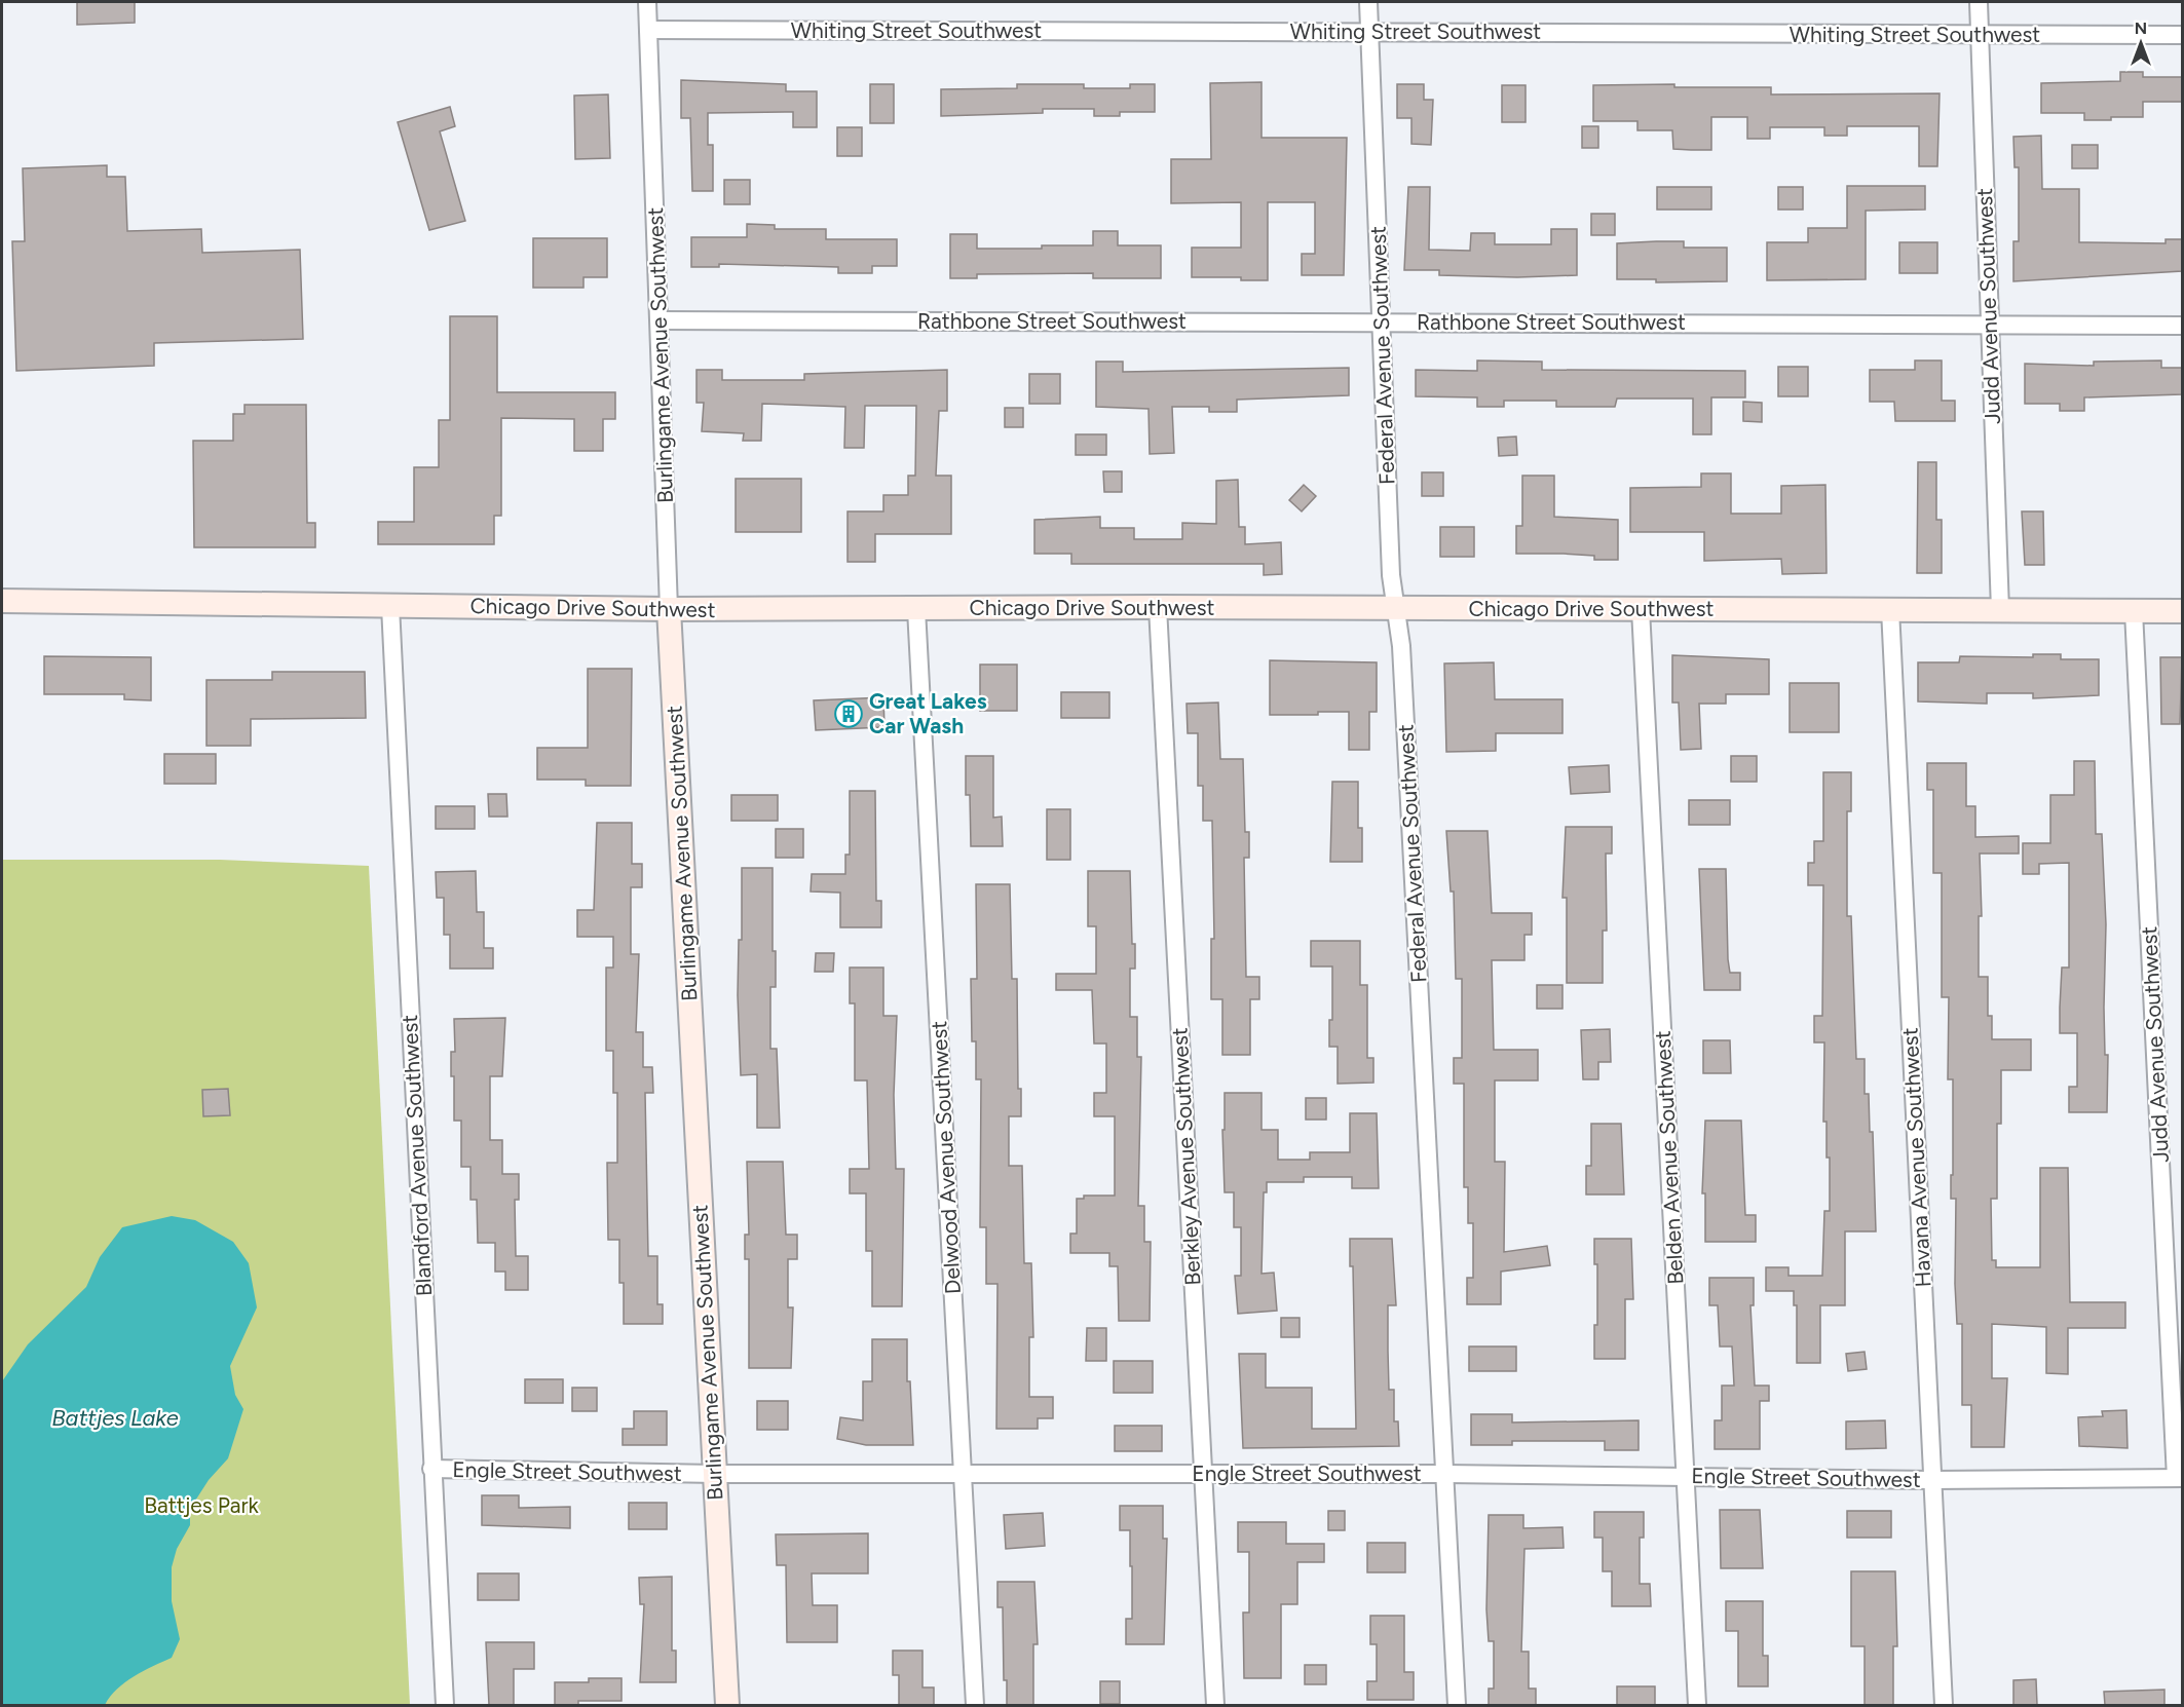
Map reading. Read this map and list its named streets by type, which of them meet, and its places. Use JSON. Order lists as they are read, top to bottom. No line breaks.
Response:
{"streets":{"main road":["Burlingame Avenue Southwest","Chicago Drive Southwest"],"street":["Whiting Street Southwest","Judd Avenue Southwest","Rathbone Street Southwest","Federal Avenue Southwest","Blandford Avenue Southwest","Berkley Avenue Southwest","Delwood Avenue Southwest","Belden Avenue Southwest","Havana Avenue Southwest","Engle Street Southwest"]},"crossings":[["Whiting Street Southwest","Judd Avenue Southwest"],["Whiting Street Southwest","Burlingame Avenue Southwest"],["Whiting Street Southwest","Federal Avenue Southwest"],["Judd Avenue Southwest","Rathbone Street Southwest"],["Judd Avenue Southwest","Chicago Drive Southwest"],["Judd Avenue Southwest","Engle Street Southwest"],["Rathbone Street Southwest","Burlingame Avenue Southwest"],["Rathbone Street Southwest","Federal Avenue Southwest"],["Burlingame Avenue Southwest","Chicago Drive Southwest"],["Burlingame Avenue Southwest","Engle Street Southwest"],["Federal Avenue Southwest","Chicago Drive Southwest"],["Federal Avenue Southwest","Engle Street Southwest"],["Chicago Drive Southwest","Blandford Avenue Southwest"],["Chicago Drive Southwest","Berkley Avenue Southwest"],["Chicago Drive Southwest","Delwood Avenue Southwest"],["Chicago Drive Southwest","Belden Avenue Southwest"],["Chicago Drive Southwest","Havana Avenue Southwest"],["Blandford Avenue Southwest","Engle Street Southwest"],["Berkley Avenue Southwest","Engle Street Southwest"],["Delwood Avenue Southwest","Engle Street Southwest"],["Belden Avenue Southwest","Engle Street Southwest"],["Havana Avenue Southwest","Engle Street Southwest"]],"water":["Battjes Lake"],"parks":["Battjes Park"],"places":{"building":["Great Lakes Car Wash"]},"north":"top"}
